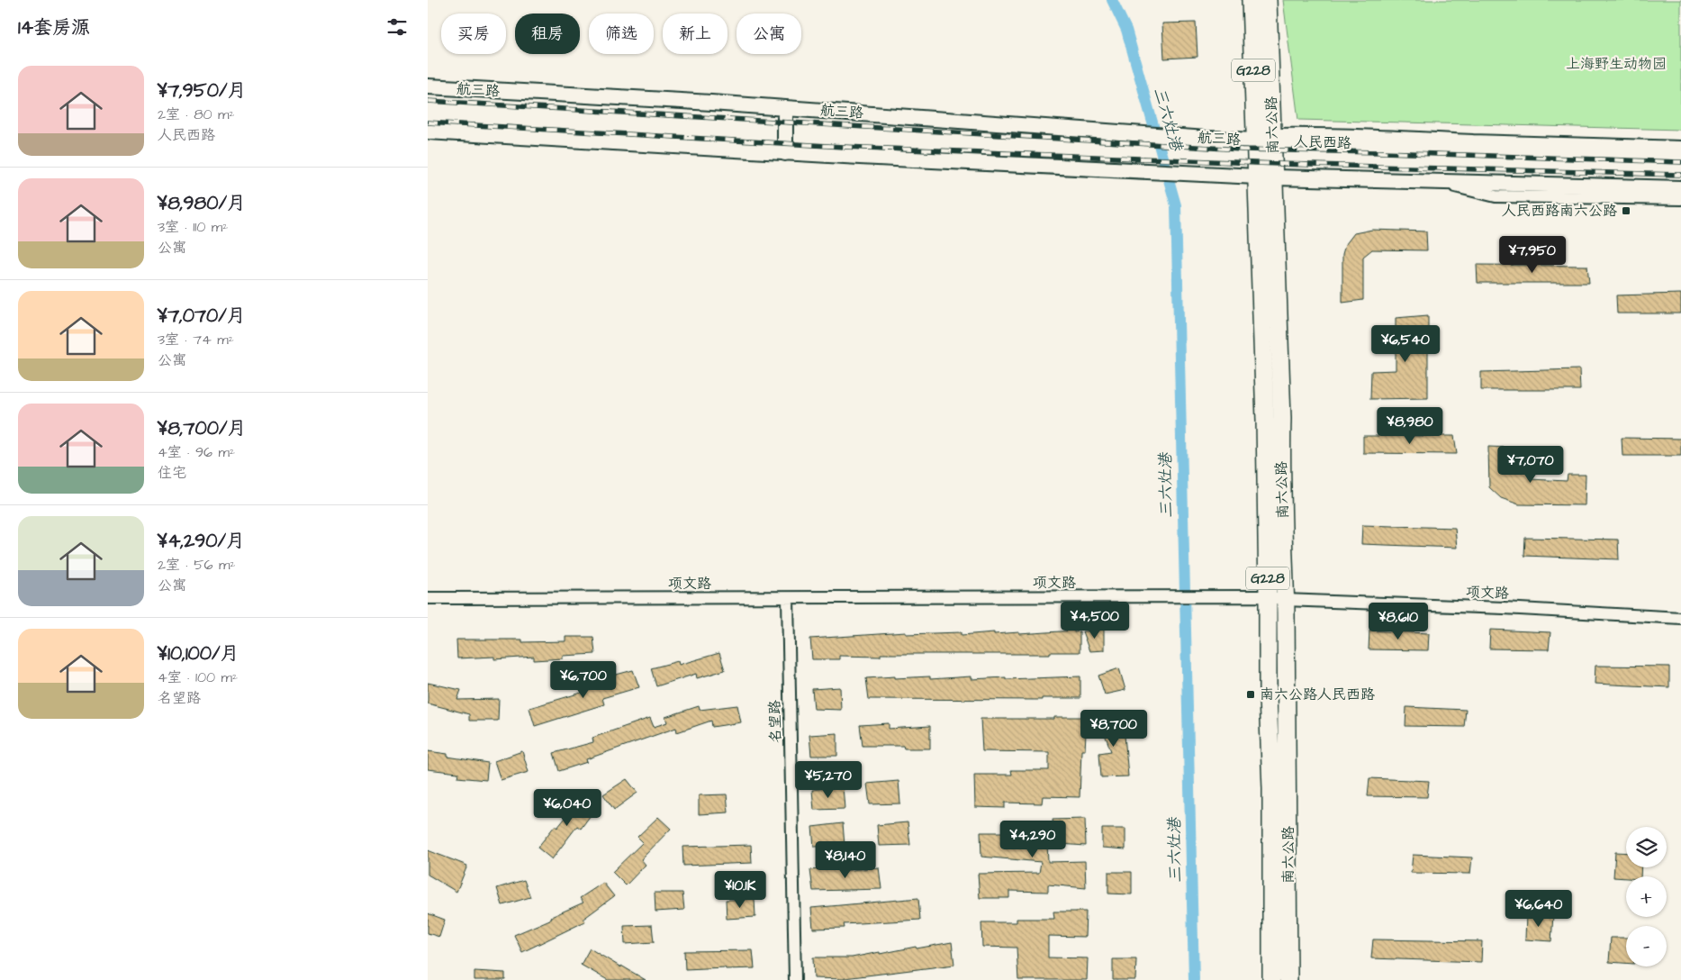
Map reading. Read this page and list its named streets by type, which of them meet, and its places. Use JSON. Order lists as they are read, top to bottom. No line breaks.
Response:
{"streets":{"highway":["G228","南六公路"],"main road":["航三路","人民西路"],"street":["项文路","名望路"]},"crossings":[["航三路","南六公路"],["航三路","人民西路"],["南六公路","人民西路"],["南六公路","项文路"],["项文路","名望路"]],"water":["三六灶港"],"parks":["上海野生动物园"],"places":{"transit":["人民西路南六公路","南六公路人民西路"]},"page":{"heading":"14套房源","chip":["买房","租房","筛选","新上","公寓"],"list":[{"name":"¥7,950/月","note":"2室 · 80 m² · 人民西路"},{"name":"¥8,980/月","note":"3室 · 110 m² · 公寓"},{"name":"¥7,070/月","note":"3室 · 74 m² · 公寓"},{"name":"¥8,700/月","note":"4室 · 96 m² · 住宅"},{"name":"¥4,290/月","note":"2室 · 56 m² · 公寓"},{"name":"¥10,100/月","note":"4室 · 100 m² · 名望路"}],"price":["¥7,950","¥6,540","¥8,980","¥7,070","¥4,500","¥8,610","¥6,700","¥8,700","¥5,270","¥6,040","¥4,290","¥8,140","¥10.1K","¥6,640"],"map_buttons":["+","−"]}}
